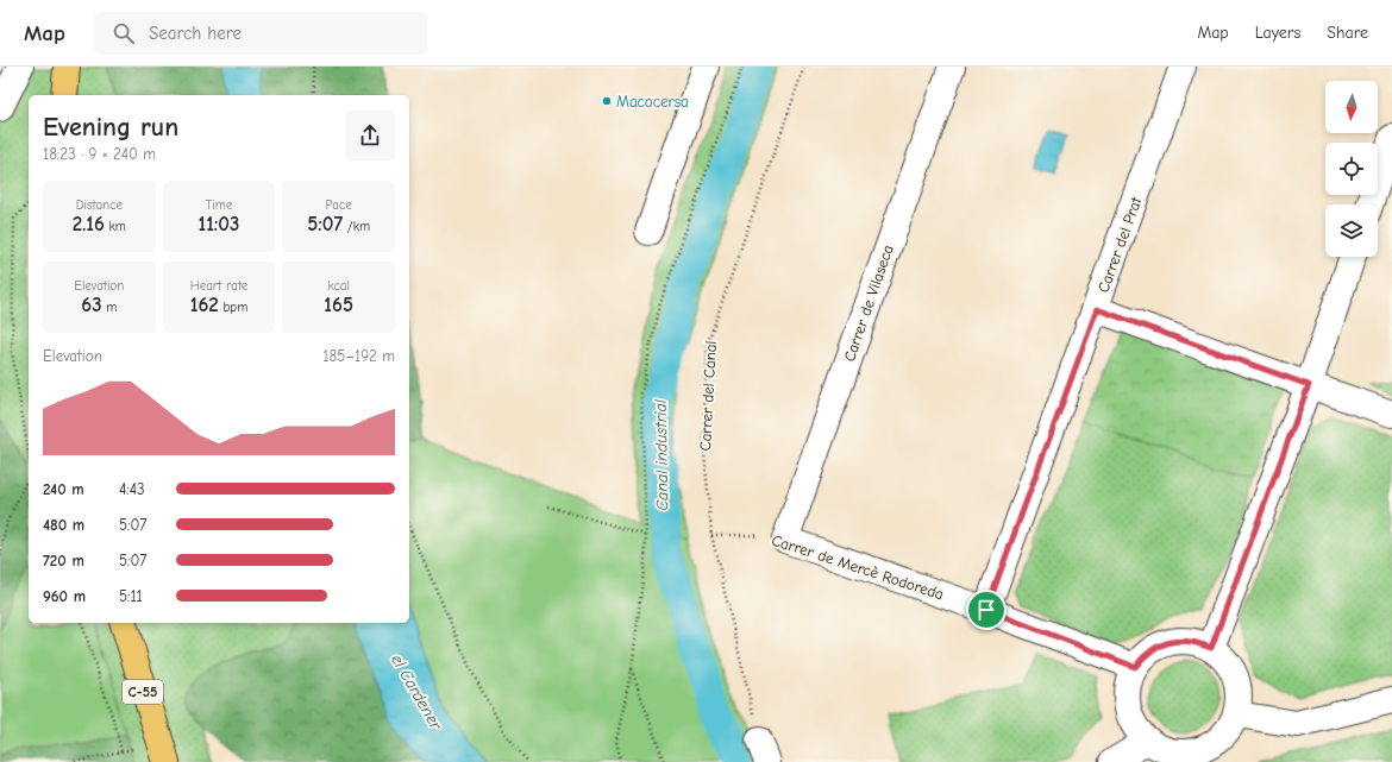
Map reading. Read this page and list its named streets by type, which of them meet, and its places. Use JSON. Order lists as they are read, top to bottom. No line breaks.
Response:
{"streets":{"main road":["C-55"],"street":["Carrer del Prat","Carrer de Vilaseca","Carrer de Mercè Rodoreda"],"path":["Carrer del Canal"]},"crossings":[["Carrer del Prat","Carrer de Mercè Rodoreda"],["Carrer de Vilaseca","Carrer de Mercè Rodoreda"],["Carrer del Canal","Carrer de Mercè Rodoreda"]],"water":["Canal industrial","el Cardener"],"places":["Macocersa"],"north":"bottom","page":{"header":"Map","search":"Search here","nav":["Map","Layers","Share"],"heading":["Evening run","18:23 · 9 × 240 m"],"stats":[["Distance","2.16 km"],["Time","11:03"],["Pace","5:07 /km"],["Elevation","63 m"],["Heart rate","162 bpm"],["kcal","165"]],"chart":["Elevation","185–192 m"],"list":[{"name":"240 m","note":"4:43"},{"name":"480 m","note":"5:07"},{"name":"720 m","note":"5:07"},{"name":"960 m","note":"5:11"}]}}
